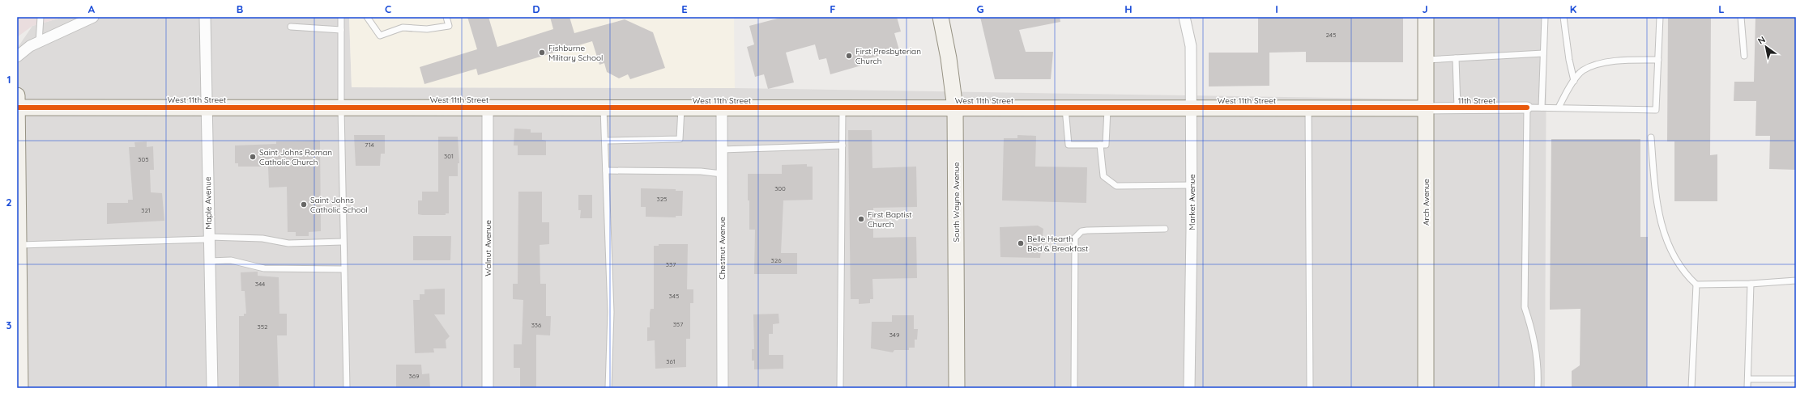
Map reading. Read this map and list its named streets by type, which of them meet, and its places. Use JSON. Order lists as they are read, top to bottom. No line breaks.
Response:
{"streets":{"street":["West 11th Street","11th Street","South Wayne Avenue","Market Avenue","Arch Avenue","Maple Avenue","Walnut Avenue","Chestnut Avenue"]},"crossings":[["West 11th Street","11th Street"],["West 11th Street","South Wayne Avenue"],["West 11th Street","Market Avenue"],["West 11th Street","Arch Avenue"],["West 11th Street","Maple Avenue"],["West 11th Street","Walnut Avenue"],["West 11th Street","Chestnut Avenue"],["11th Street","Arch Avenue"]],"places":["Fishburne Military School","First Presbyterian Church","Saint Johns Roman Catholic Church","Saint Johns Catholic School","First Baptist Church","Belle Hearth Bed & Breakfast"],"house_numbers":["245","714","301","305","300","325","321","326","337","344","345","357","336","352","349","361","369"],"north":"top left","grid":{"columns":["A","B","C","D","E","F","G","H","I","J","K","L"],"rows":["1","2","3"]}}
